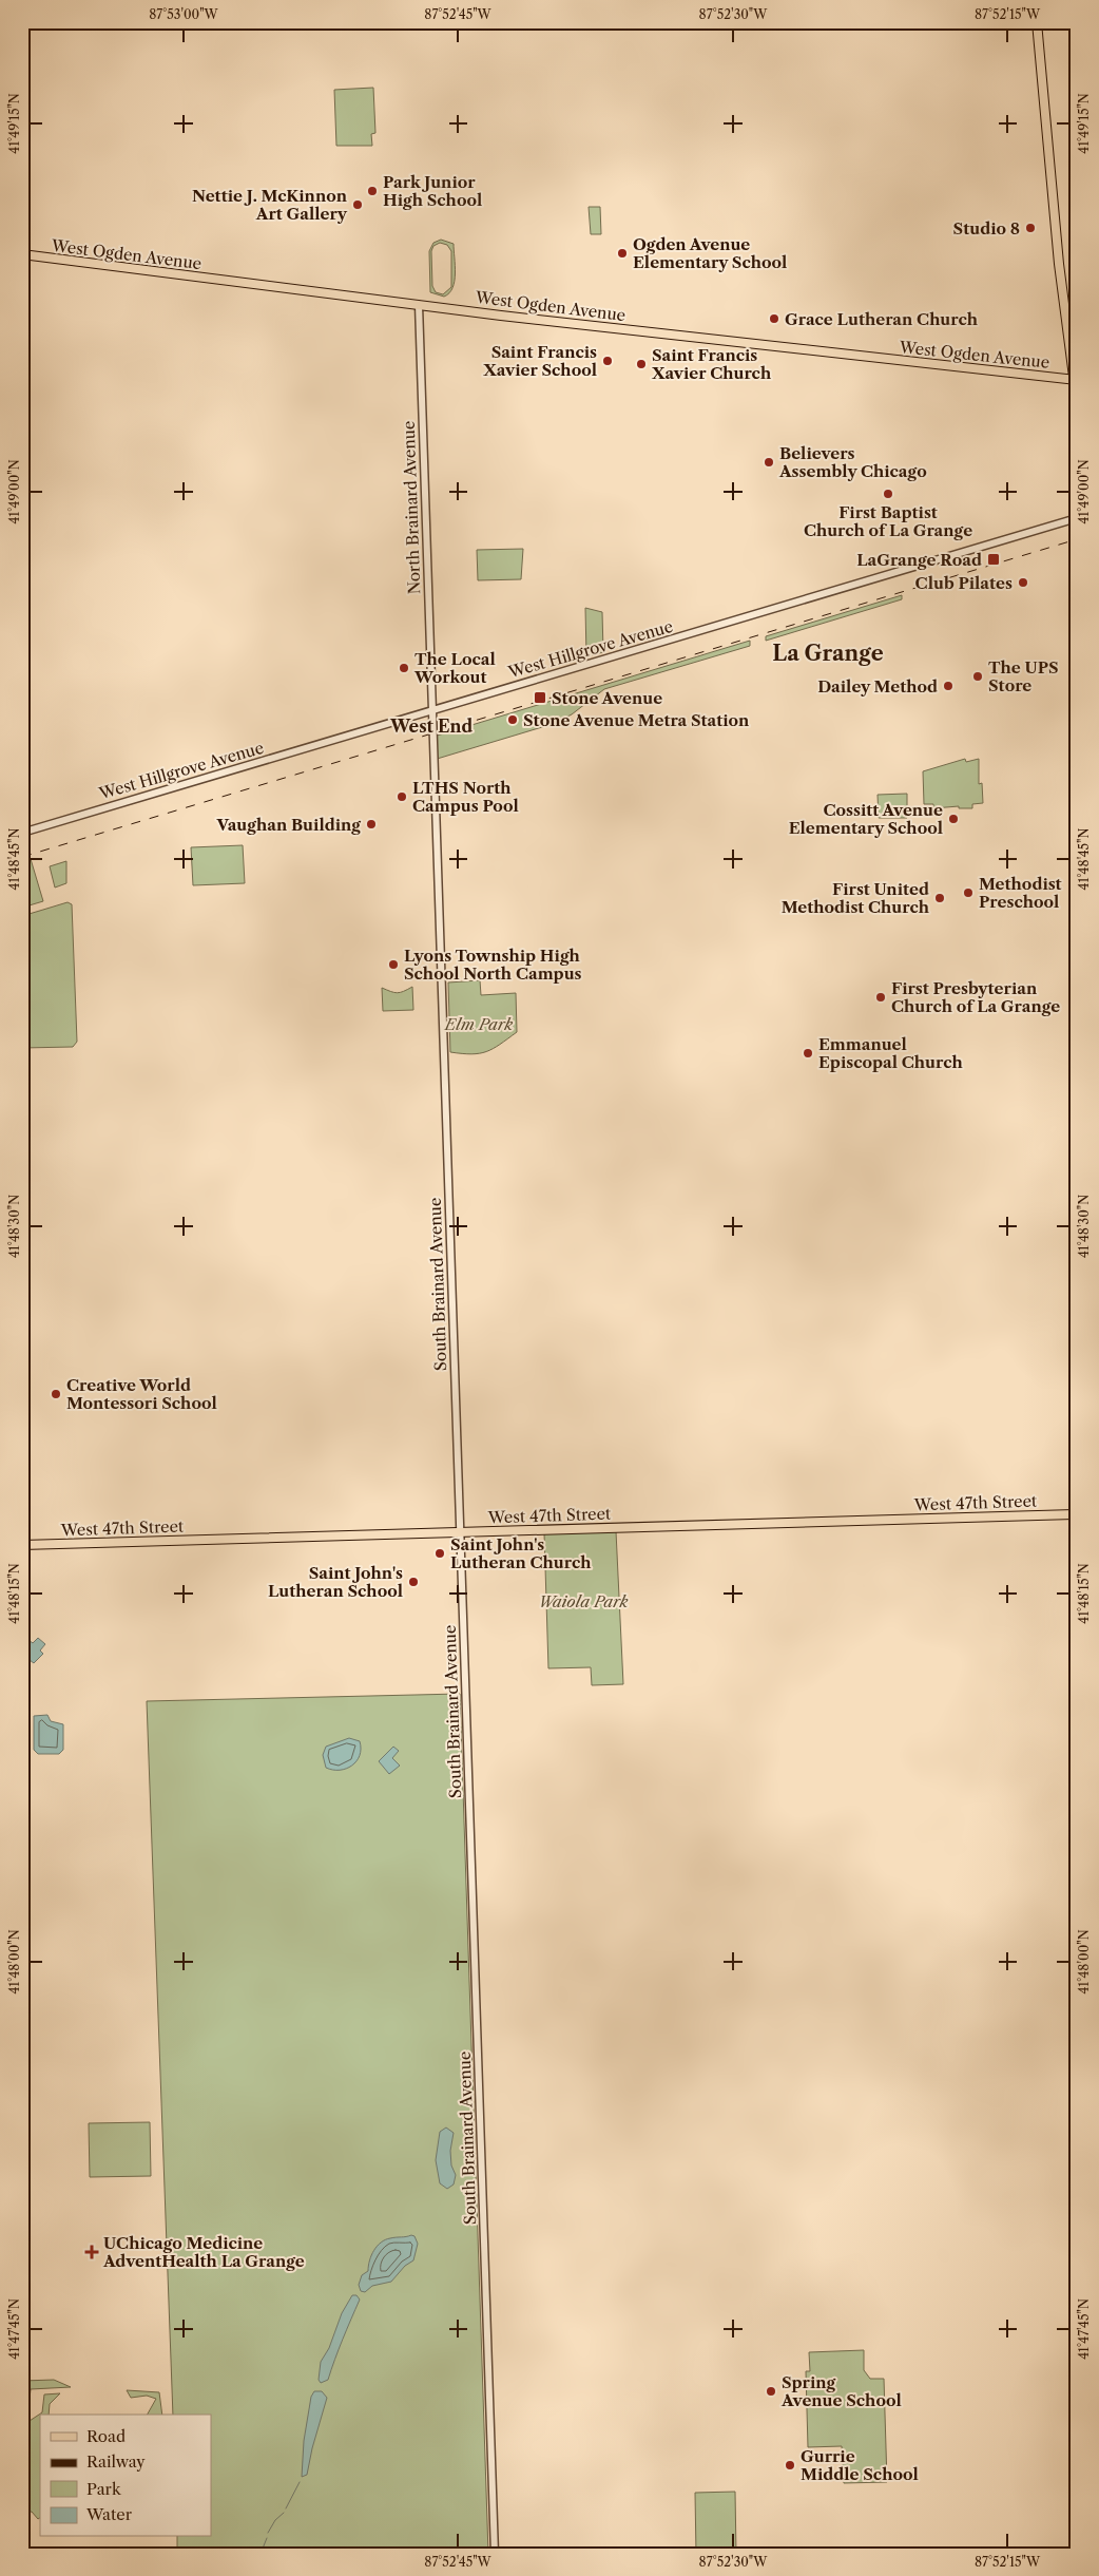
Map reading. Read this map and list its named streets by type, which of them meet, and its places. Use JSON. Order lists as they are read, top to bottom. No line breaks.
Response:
{"streets":{"main road":["West Ogden Avenue","West 47th Street"],"street":["North Brainard Avenue","West Hillgrove Avenue","South Brainard Avenue"]},"crossings":[["West Ogden Avenue","North Brainard Avenue"],["North Brainard Avenue","West Hillgrove Avenue"],["North Brainard Avenue","South Brainard Avenue"],["West Hillgrove Avenue","South Brainard Avenue"],["South Brainard Avenue","West 47th Street"]],"districts":["La Grange","West End"],"parks":["Elm Park","Waiola Park"],"places":{"other":["Park Junior High School","Nettie J. McKinnon Art Gallery","Studio 8","Ogden Avenue Elementary School","Grace Lutheran Church","Saint Francis Xavier School","Saint Francis Xavier Church","Believers Assembly Chicago","First Baptist Church of La Grange","Club Pilates","The Local Workout","The UPS Store","Dailey Method","Stone Avenue Metra Station","LTHS North Campus Pool","Cossitt Avenue Elementary School","Vaughan Building","Methodist Preschool","First United Methodist Church","Lyons Township High School North Campus","First Presbyterian Church of La Grange","Emmanuel Episcopal Church","Creative World Montessori School","Saint John's Lutheran Church","Saint John's Lutheran School","Spring Avenue School","Gurrie Middle School"],"transit":["LaGrange Road","Stone Avenue"],"health":["UChicago Medicine AdventHealth La Grange"]},"legend":["Road","Railway","Park","Water"],"coordinates":["87°53'00\"W","87°52'45\"W","87°52'30\"W","87°52'15\"W","41°49'15\"N","41°49'00\"N","41°48'45\"N","41°48'30\"N","41°48'15\"N","41°48'00\"N","41°47'45\"N"]}
